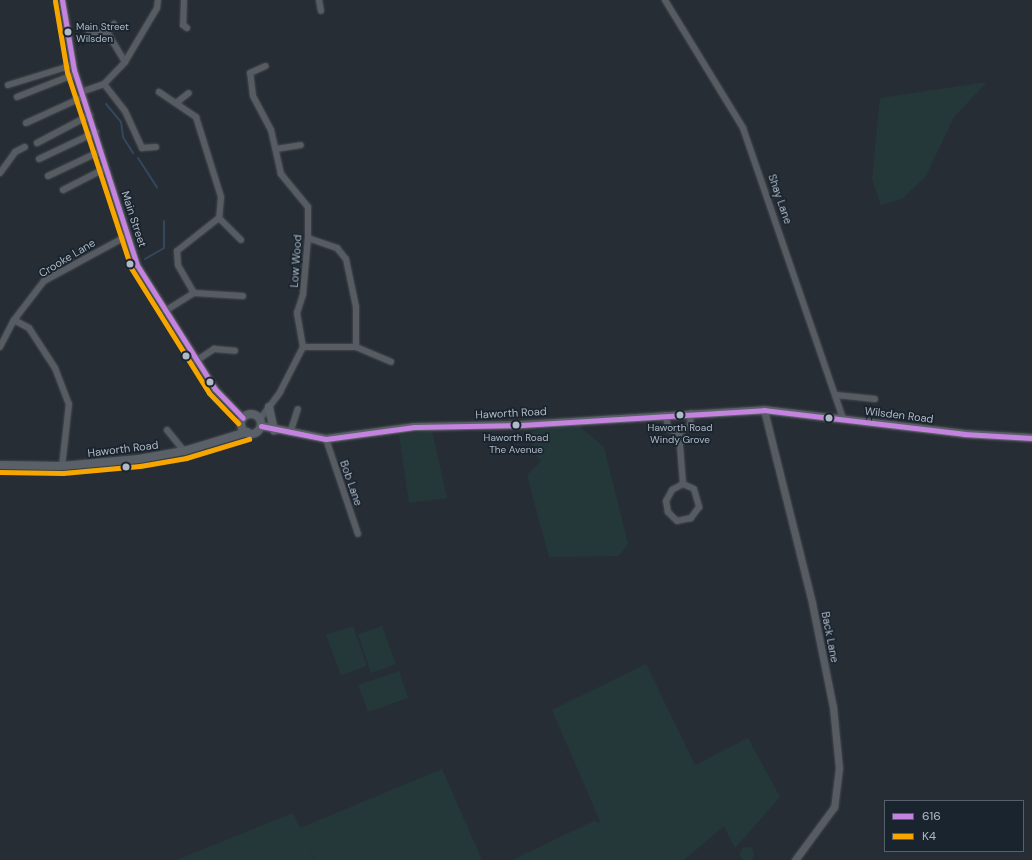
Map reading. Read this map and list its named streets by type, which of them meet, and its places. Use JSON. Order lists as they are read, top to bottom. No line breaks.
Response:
{"streets":{"main road":["Haworth Road","Wilsden Road"],"street":["Shay Lane","Main Street","Crooke Lane","Low Wood","Bob Lane","Back Lane"]},"crossings":[["Shay Lane","Wilsden Road"],["Main Street","Crooke Lane"],["Main Street","Haworth Road"],["Haworth Road","Wilsden Road"],["Haworth Road","Bob Lane"],["Haworth Road","Back Lane"],["Wilsden Road","Back Lane"]],"places":["Main Street Wilsden","Haworth Road Windy Grove","Haworth Road The Avenue"],"lines":["transit line 616","transit line K4"],"legend":["616","K4"]}
